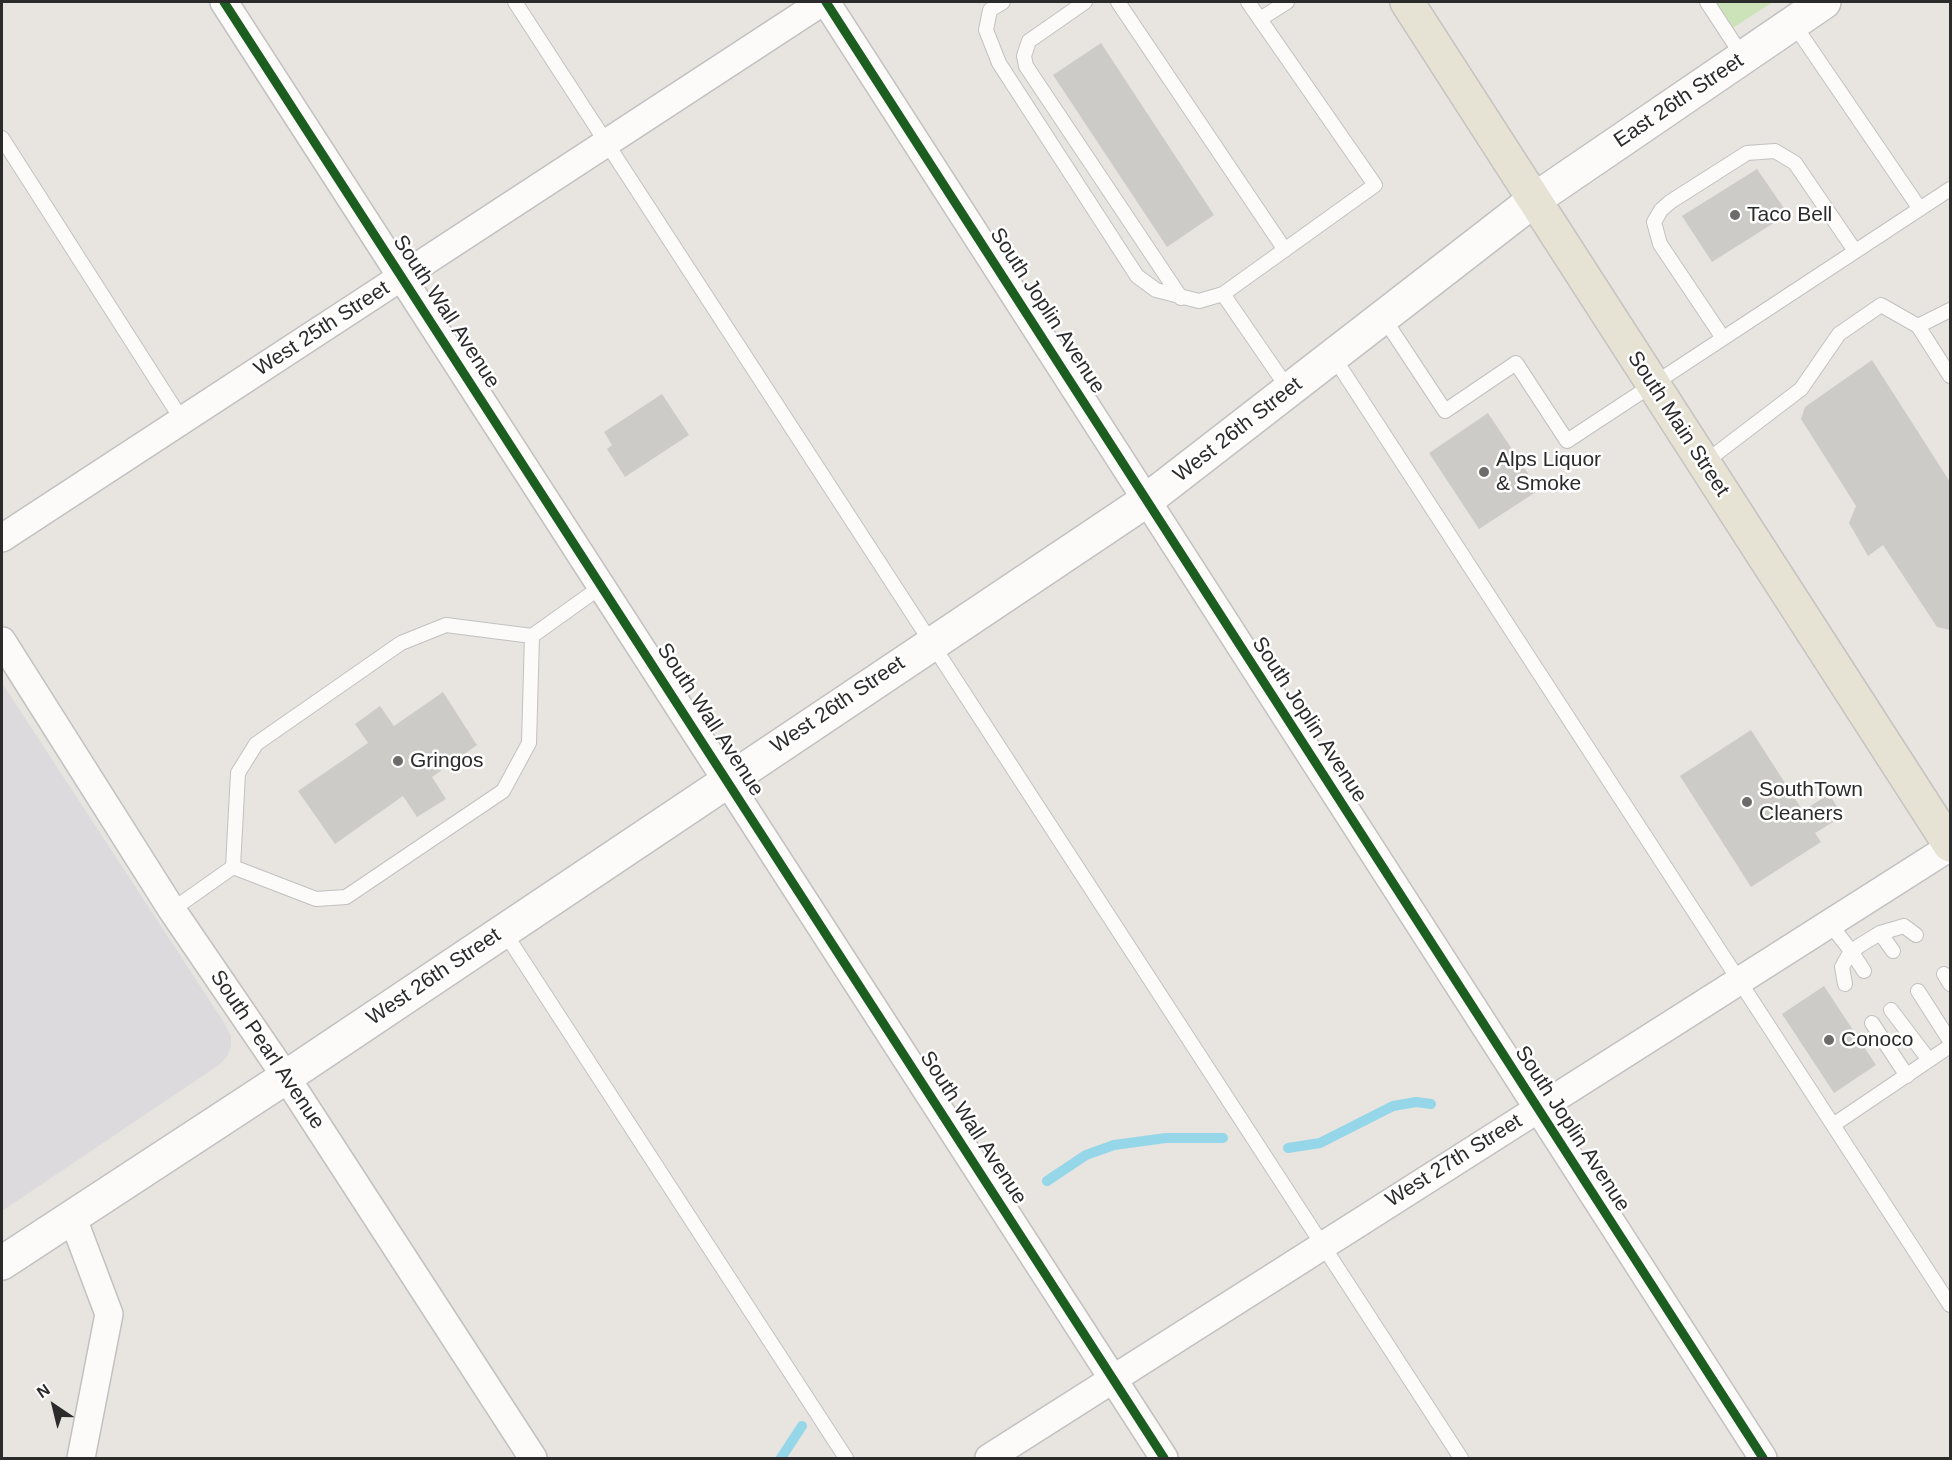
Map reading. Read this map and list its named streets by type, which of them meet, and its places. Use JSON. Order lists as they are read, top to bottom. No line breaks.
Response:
{"streets":{"main road":["East 26th Street","South Main Street","West 26th Street"],"street":["South Joplin Avenue","South Wall Avenue","West 25th Street","South Pearl Avenue","West 27th Street"]},"crossings":[["East 26th Street","South Main Street"],["East 26th Street","West 26th Street"],["South Joplin Avenue","West 25th Street"],["South Joplin Avenue","West 26th Street"],["South Joplin Avenue","West 27th Street"],["South Wall Avenue","West 25th Street"],["South Wall Avenue","West 26th Street"],["South Wall Avenue","West 27th Street"],["South Main Street","West 26th Street"],["South Main Street","West 27th Street"],["West 26th Street","South Pearl Avenue"]],"places":["Taco Bell","Alps Liquor & Smoke","Gringos","SouthTown Cleaners","Conoco"],"north":"top left"}
